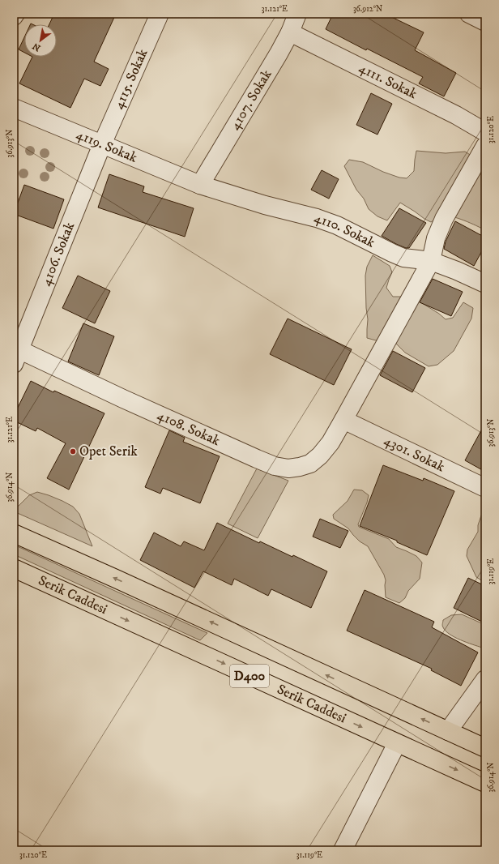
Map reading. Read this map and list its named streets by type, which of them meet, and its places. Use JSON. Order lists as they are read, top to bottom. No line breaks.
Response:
{"streets":{"highway":["Serik Caddesi","D400"],"street":["4115. Sokak","4111. Sokak","4107. Sokak","4119. Sokak","4110. Sokak","4106. Sokak","4108. Sokak","4301. Sokak"]},"crossings":[["4115. Sokak","4119. Sokak"],["4115. Sokak","4106. Sokak"],["4111. Sokak","4107. Sokak"],["4107. Sokak","4119. Sokak"],["4107. Sokak","4110. Sokak"],["4119. Sokak","4110. Sokak"],["4119. Sokak","4106. Sokak"],["4110. Sokak","4108. Sokak"],["4106. Sokak","4108. Sokak"],["4108. Sokak","4301. Sokak"]],"places":["Opet Serik"],"north":"bottom left","coordinates":["31.121°E","36.912°N","31.120°E","36.913°N","36.914°N","31.119°E"]}
